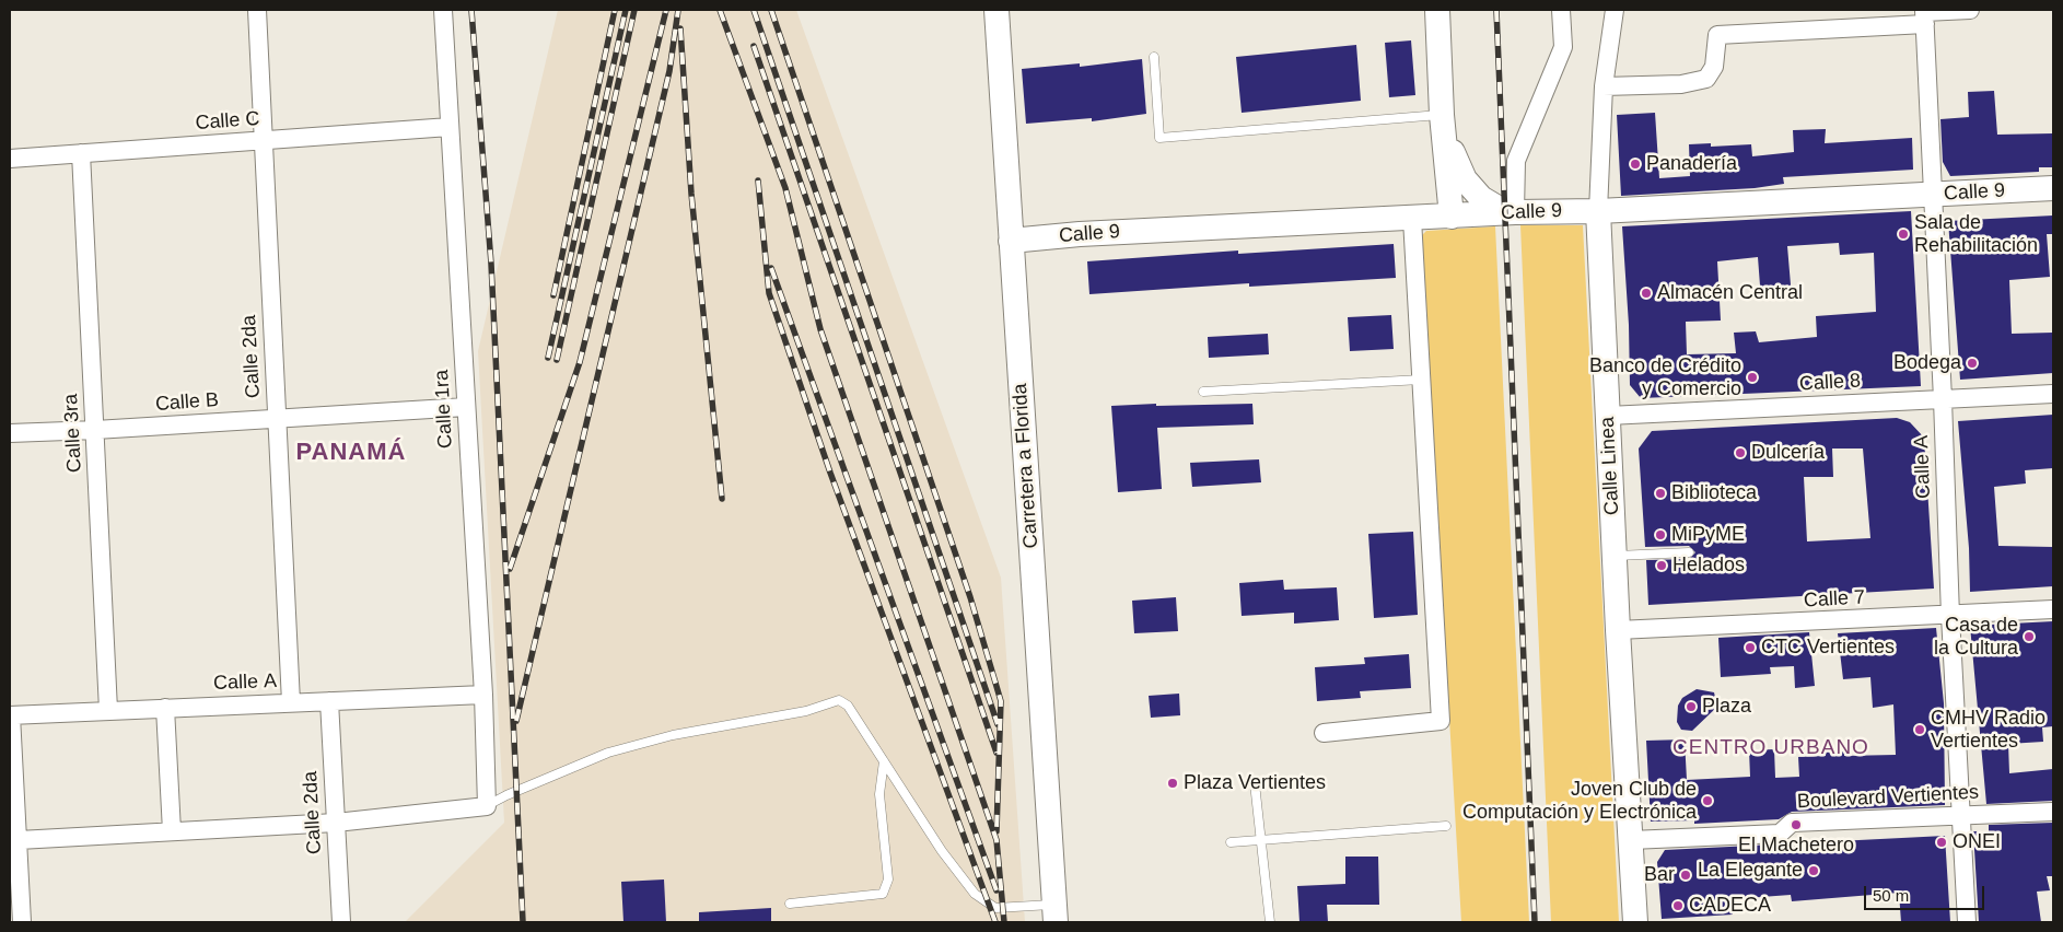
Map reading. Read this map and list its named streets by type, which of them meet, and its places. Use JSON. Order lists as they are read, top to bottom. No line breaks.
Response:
{"streets":{"main road":["Calle 9","Carretera a Florida","Calle Linea"],"street":["Calle C","Calle 2da","Calle 8","Calle B","Calle 1ra","Calle 3ra","Calle A","Calle 7","Boulevard Vertientes"]},"crossings":[["Calle C","Calle 2da"],["Calle C","Calle 1ra"],["Calle C","Calle 3ra"],["Calle 9","Carretera a Florida"],["Calle 9","Calle Linea"],["Calle 9","Calle A"],["Calle 2da","Calle B"],["Calle 2da","Calle A"],["Calle 8","Calle Linea"],["Calle 8","Calle A"],["Calle B","Calle 1ra"],["Calle B","Calle 3ra"],["Calle 1ra","Calle A"],["Calle 3ra","Calle A"],["Calle Linea","Calle 7"],["Calle Linea","Boulevard Vertientes"],["Calle A","Calle 7"],["Calle A","Boulevard Vertientes"]],"districts":["PANAMÁ","CENTRO URBANO"],"places":["Panadería","Sala de Rehabilitación","Almacén Central","Bodega","Banco de Crédito y Comercio","Dulcería","Biblioteca","MiPyME","Helados","Casa de la Cultura","CTC Vertientes","Plaza","CMHV Radio Vertientes","Plaza Vertientes","Joven Club de Computación y Electrónica","El Machetero","ONEI","La Elegante","Bar","CADECA"],"scale_bar":"50 m"}
